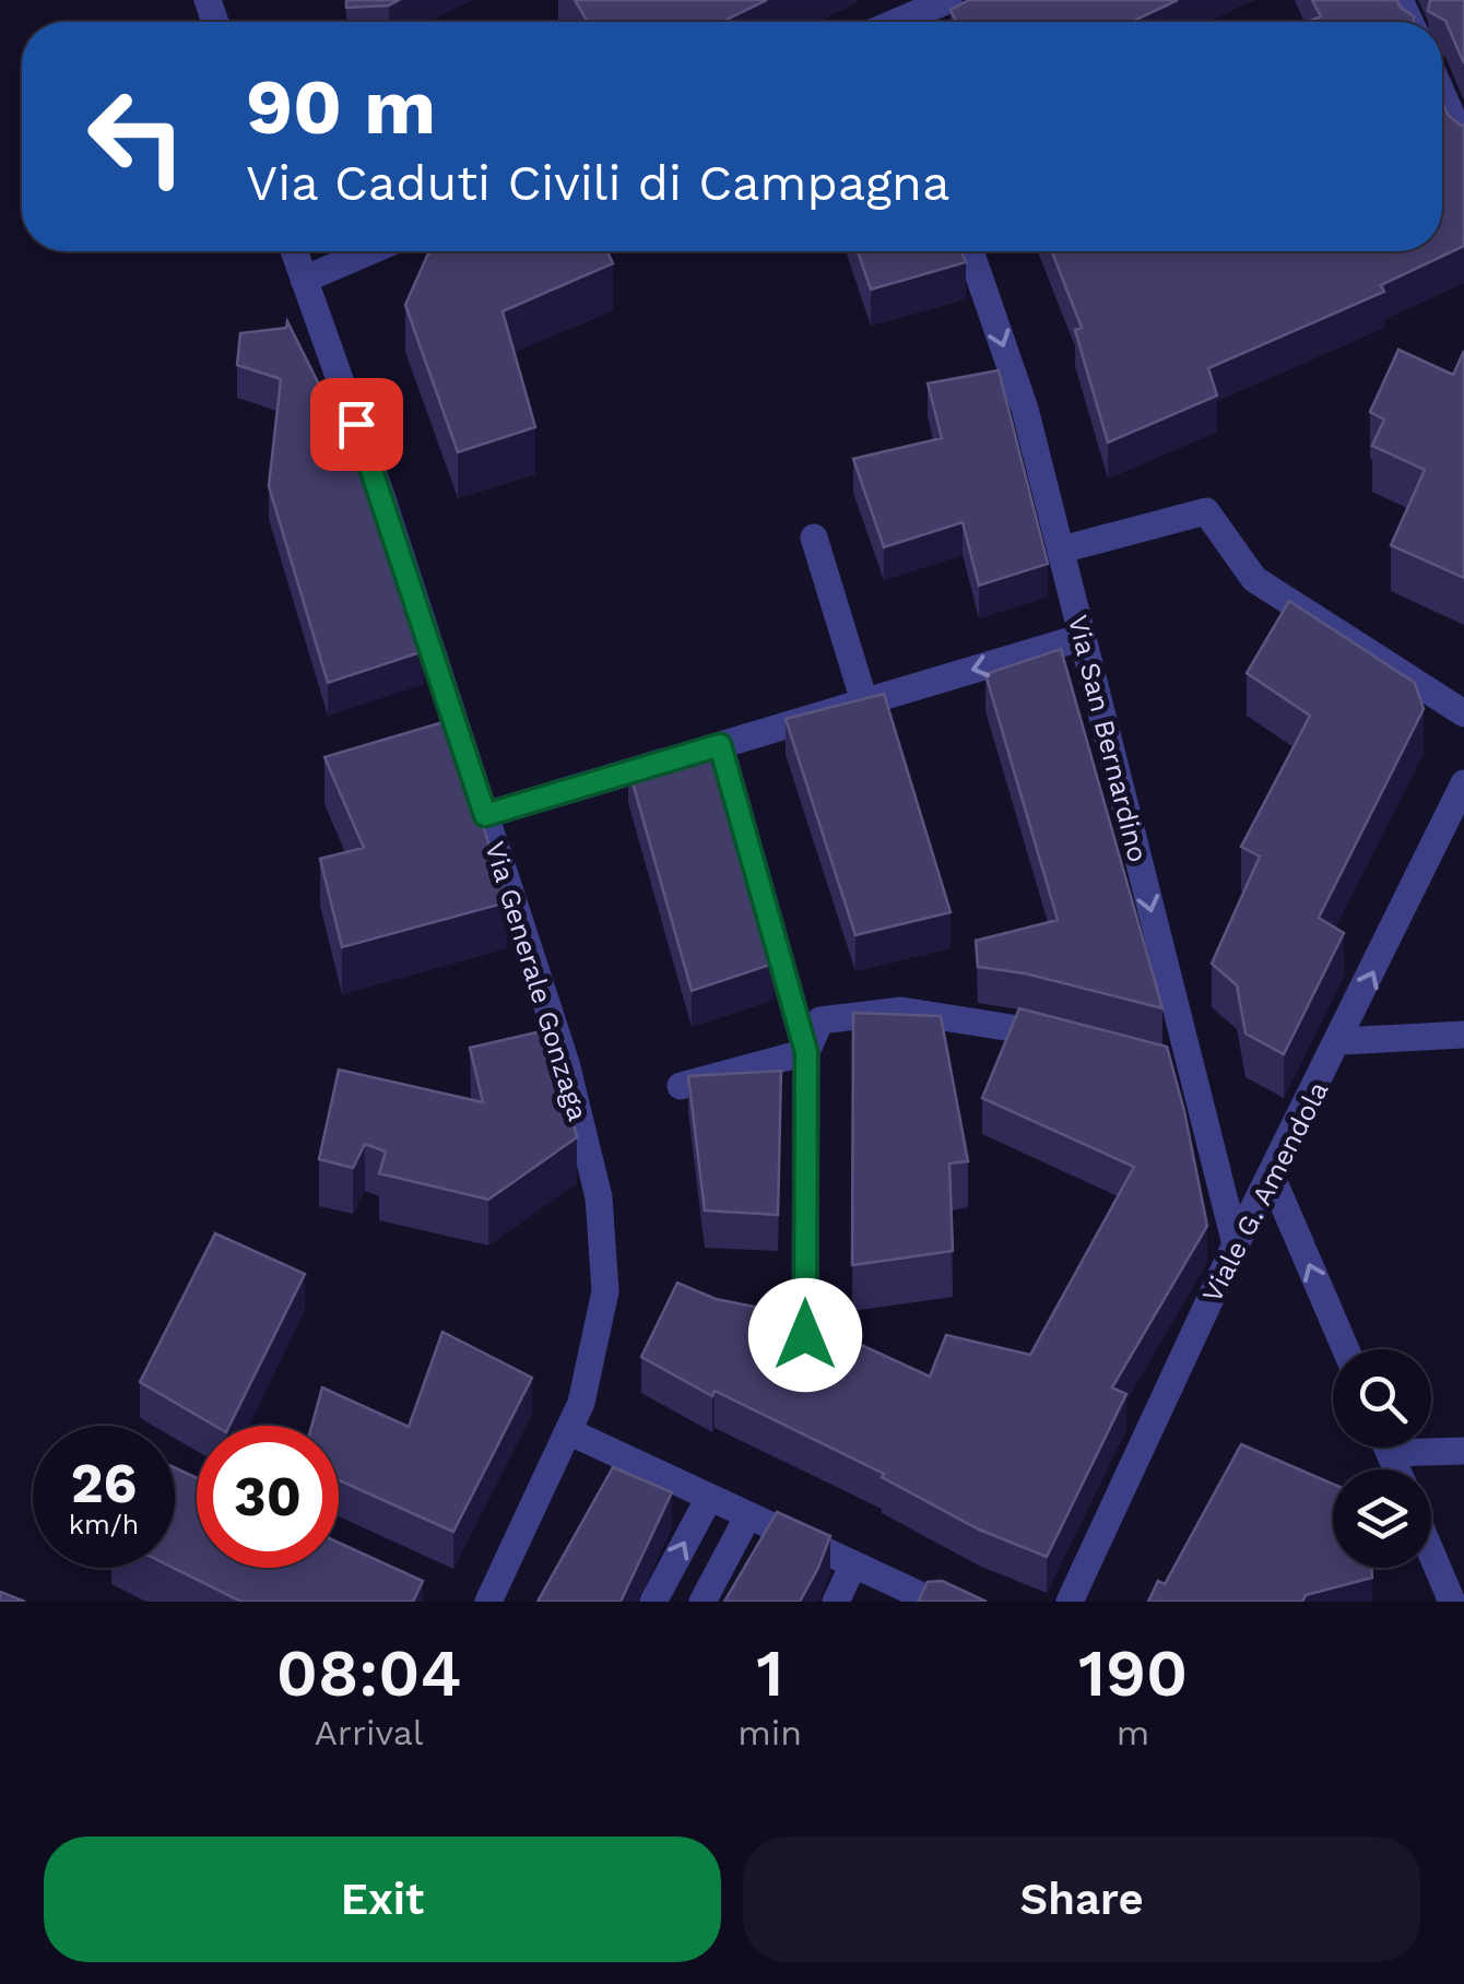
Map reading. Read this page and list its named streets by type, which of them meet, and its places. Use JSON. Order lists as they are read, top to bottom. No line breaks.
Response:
{"streets":{"street":["Via San Bernardino","Via Generale Gonzaga","Viale G. Amendola"]},"crossings":[["Via San Bernardino","Viale G. Amendola"]],"one_way":["Via San Bernardino"],"page":{"turn":["90 m","Via Caduti Civili di Campagna"],"speed":"26 km/h","limit":"30","eta":["08:04","Arrival","1","min","190","m"],"buttons":["Exit","Share"]}}
